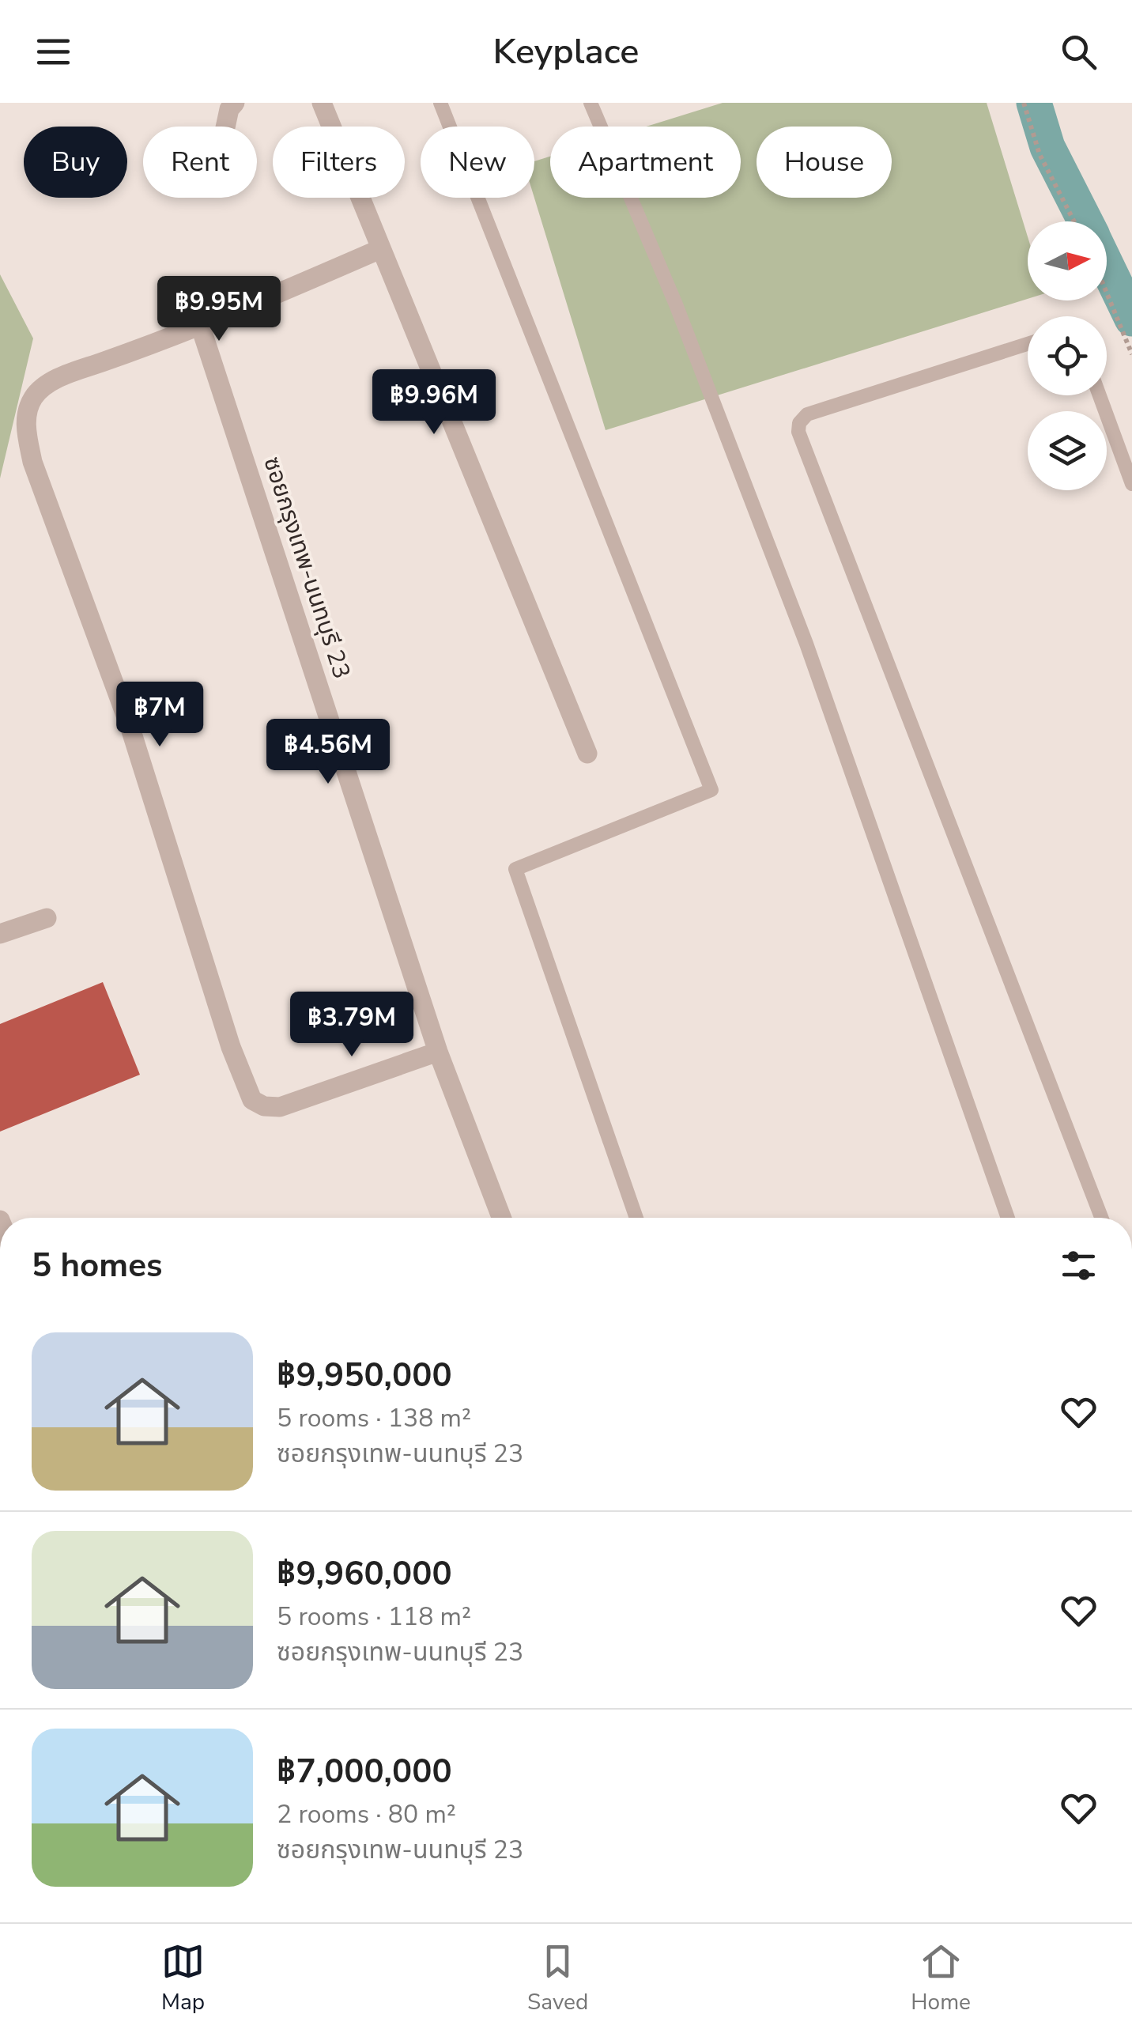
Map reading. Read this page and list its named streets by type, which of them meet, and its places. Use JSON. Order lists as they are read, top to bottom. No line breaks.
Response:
{"streets":{"street":["ซอยกรุงเทพ-นนทบุรี 23"]},"north":"right","page":{"header":"Keyplace","chip":["Buy","Rent","Filters","New","Apartment","House"],"price":["฿9.95M","฿9.96M","฿7M","฿4.56M","฿3.79M"],"heading":"5 homes","list":[{"name":"฿9,950,000","note":"5 rooms · 138 m² · ซอยกรุงเทพ-นนทบุรี 23"},{"name":"฿9,960,000","note":"5 rooms · 118 m² · ซอยกรุงเทพ-นนทบุรี 23"},{"name":"฿7,000,000","note":"2 rooms · 80 m² · ซอยกรุงเทพ-นนทบุรี 23"}],"tabs":["Map","Saved","Home"]}}
